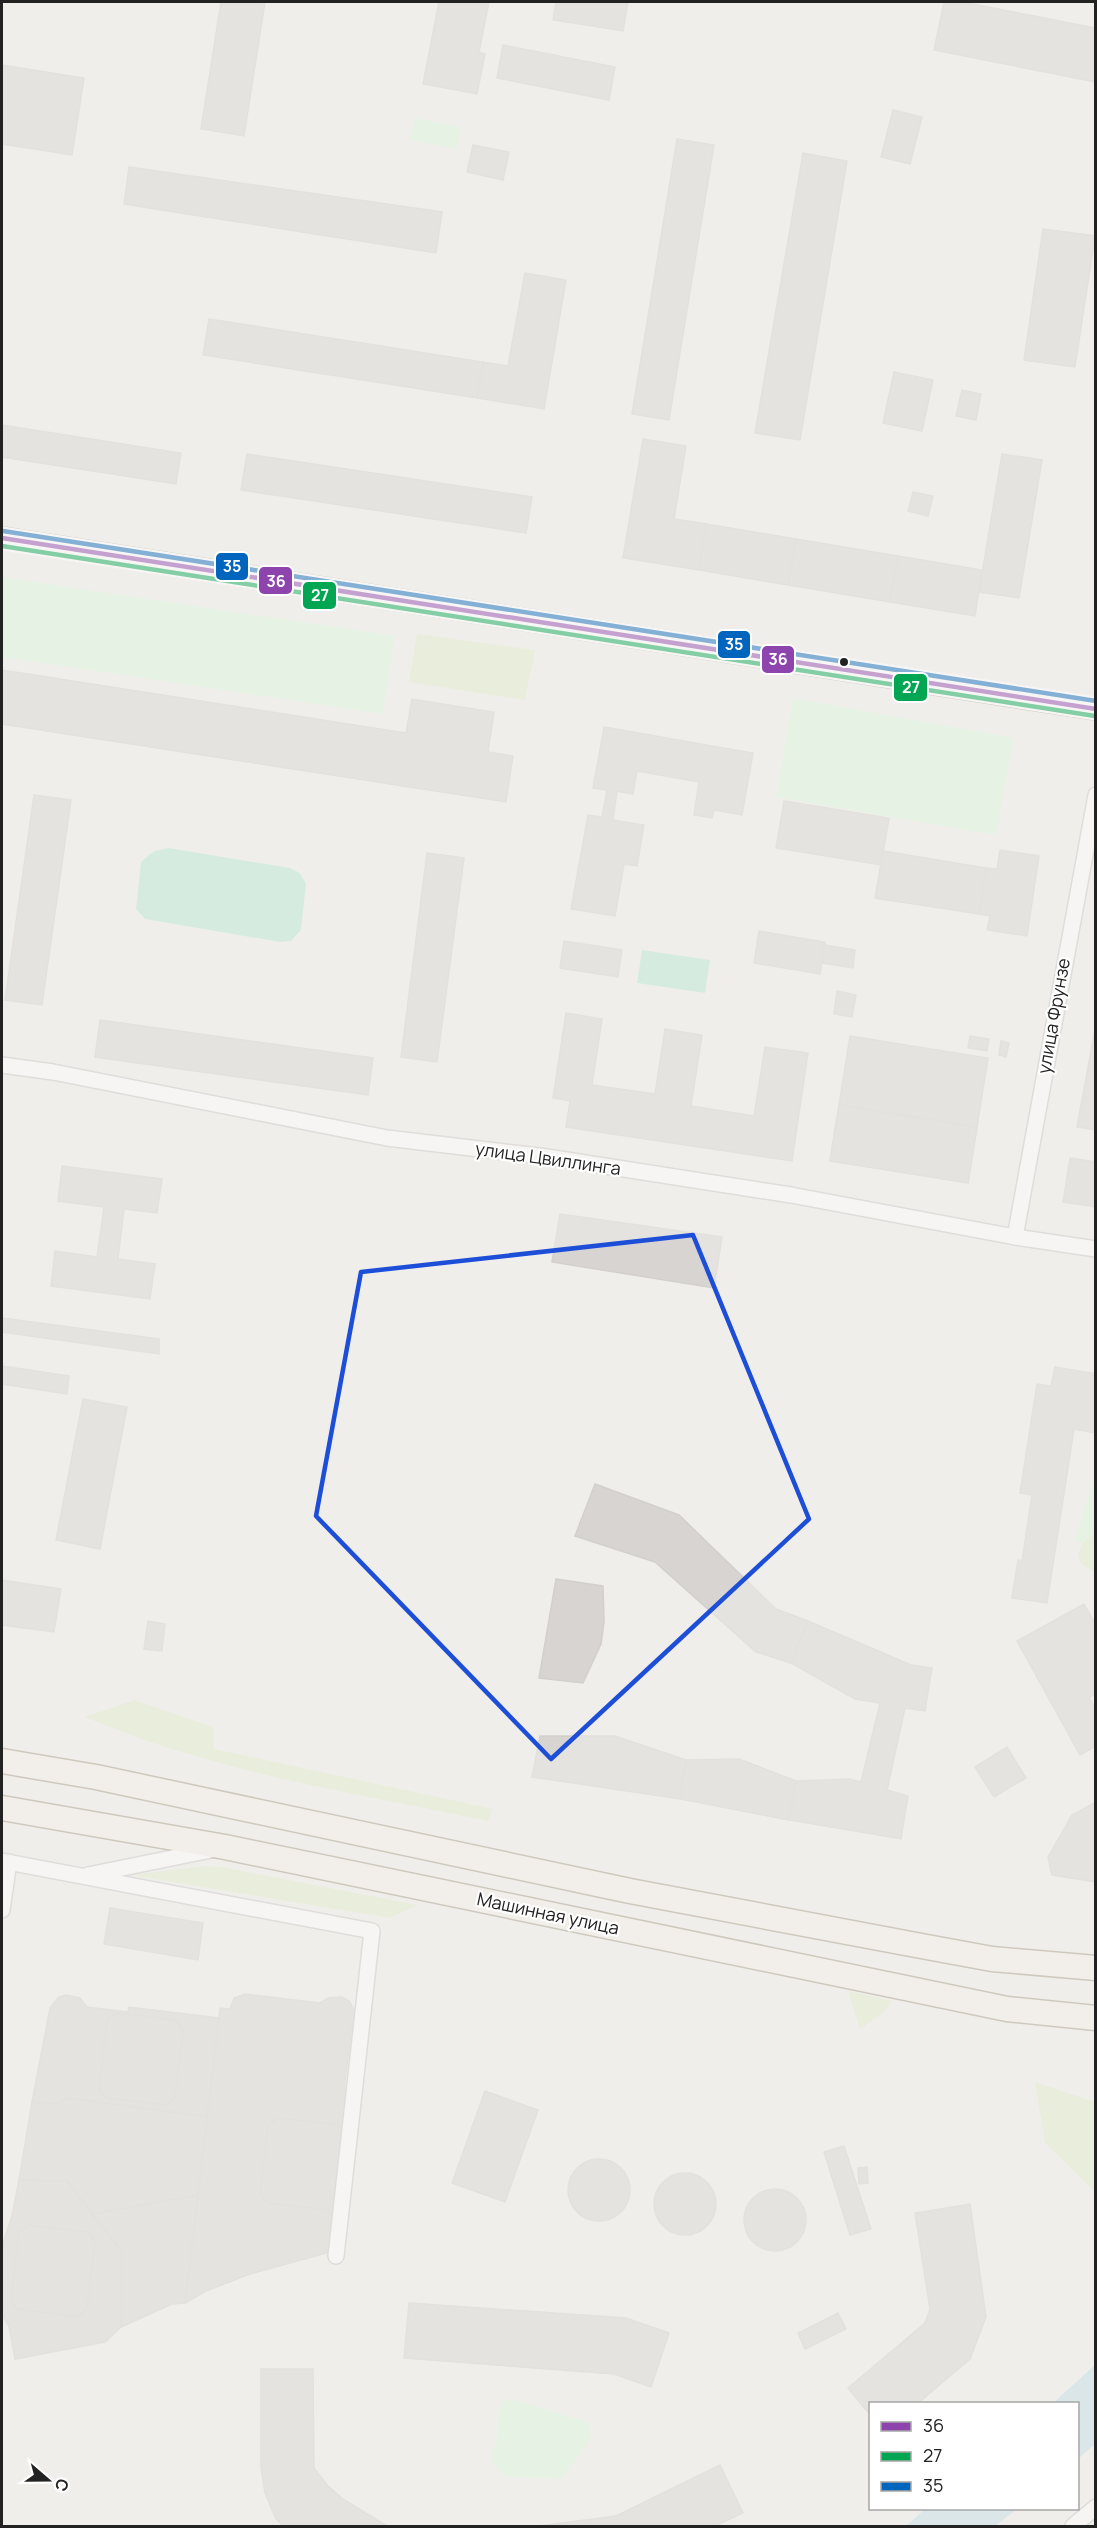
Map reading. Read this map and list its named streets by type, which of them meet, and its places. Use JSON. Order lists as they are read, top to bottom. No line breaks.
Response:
{"streets":{"main road":["Машинная улица"],"street":["улица Фрунзе","улица Цвиллинга"]},"crossings":[["улица Фрунзе","улица Цвиллинга"]],"lines":["transit line 35","transit line 36","transit line 27"],"legend":["36","27","35"],"north":"right"}
